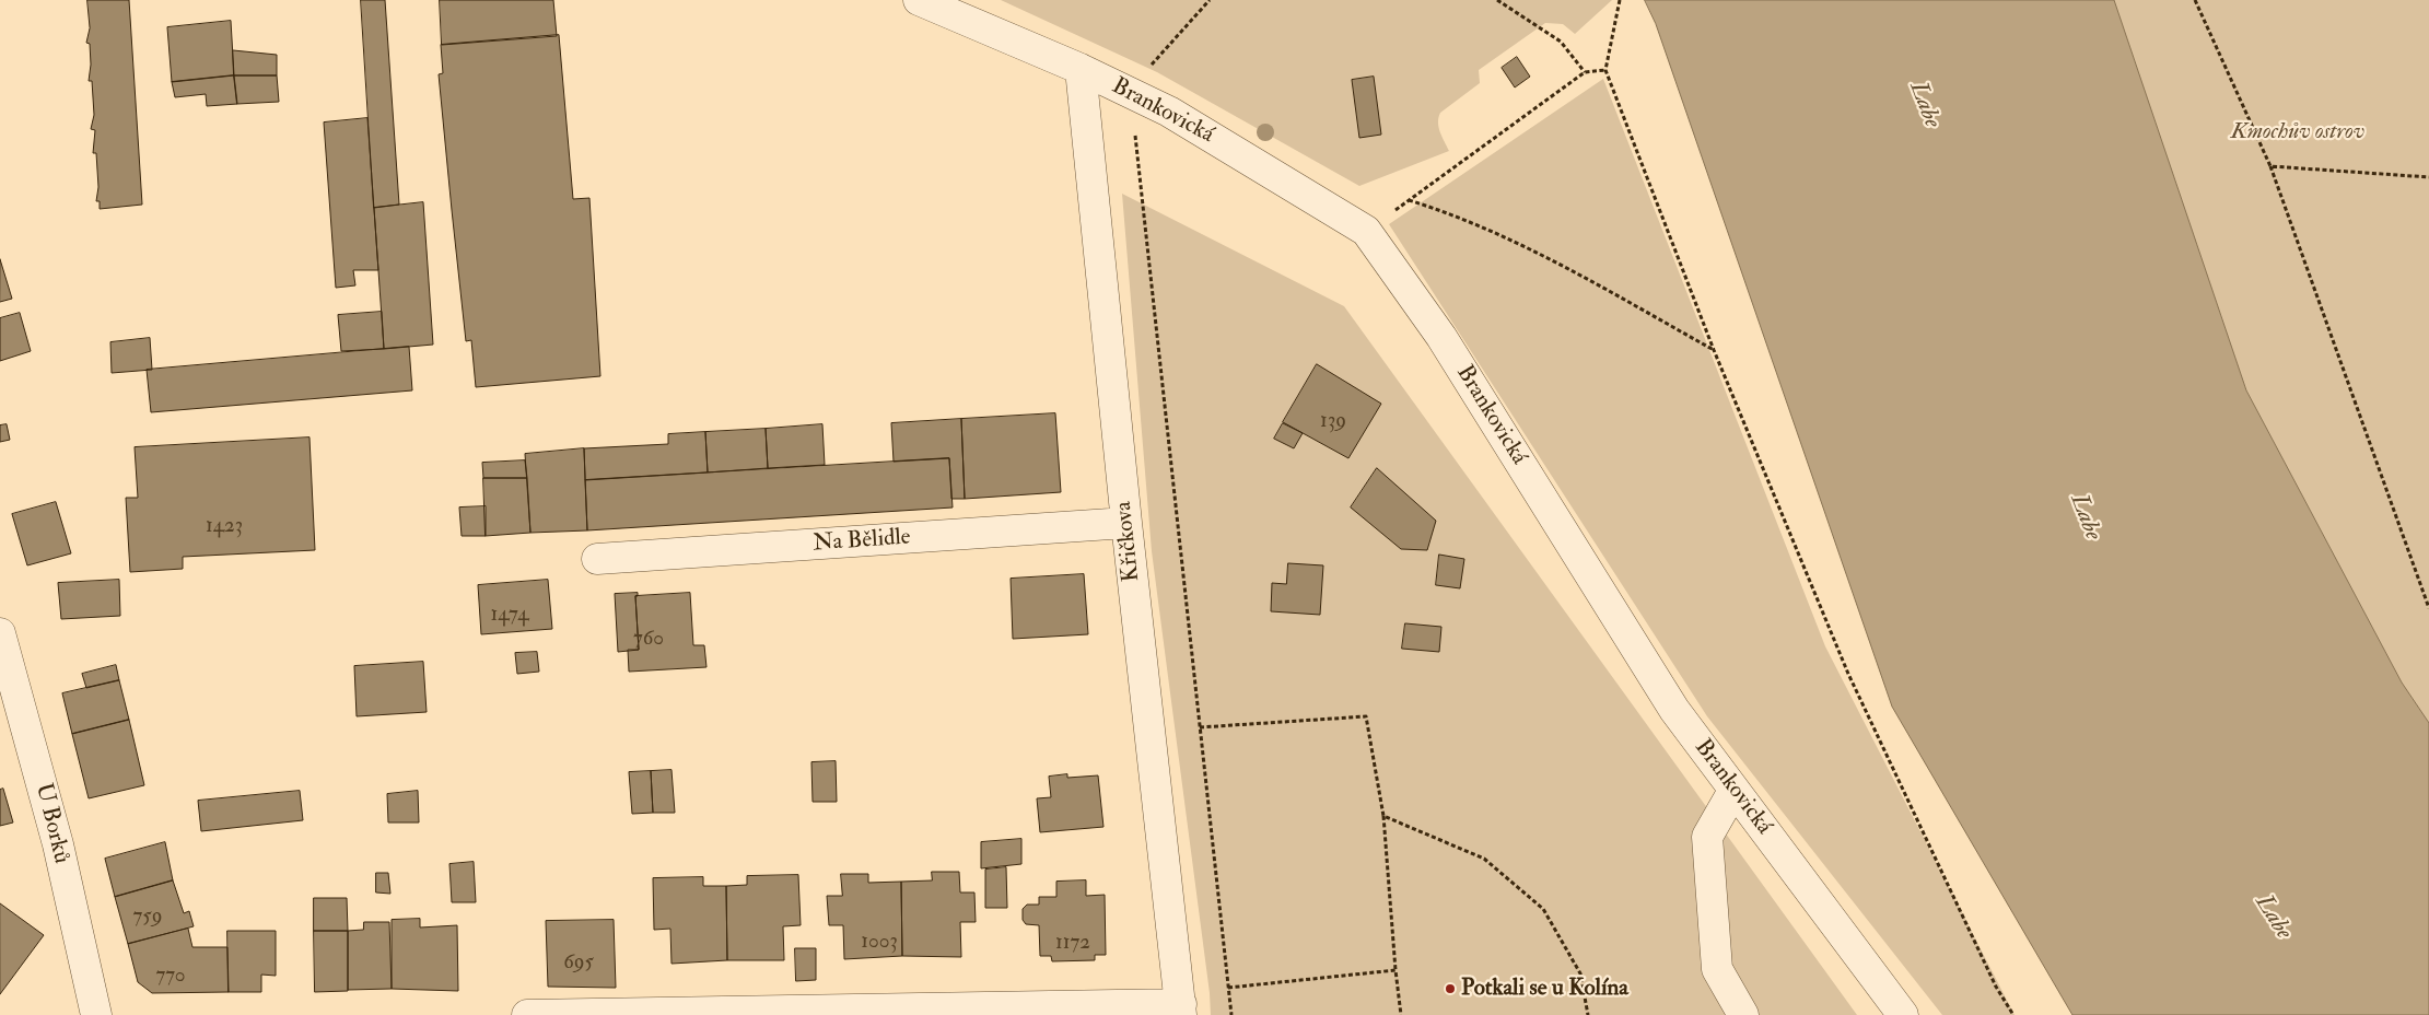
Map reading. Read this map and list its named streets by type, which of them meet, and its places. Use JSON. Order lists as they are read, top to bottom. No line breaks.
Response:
{"streets":{"street":["Brankovická","Na Bělidle","Křičkova","U Borků"]},"crossings":[["Brankovická","Křičkova"],["Na Bělidle","Křičkova"]],"water":["Labe"],"parks":["Kmochův ostrov"],"places":["Potkali se u Kolína"],"house_numbers":["139","1423","1474","760","759","1003","1172","695","770"]}
